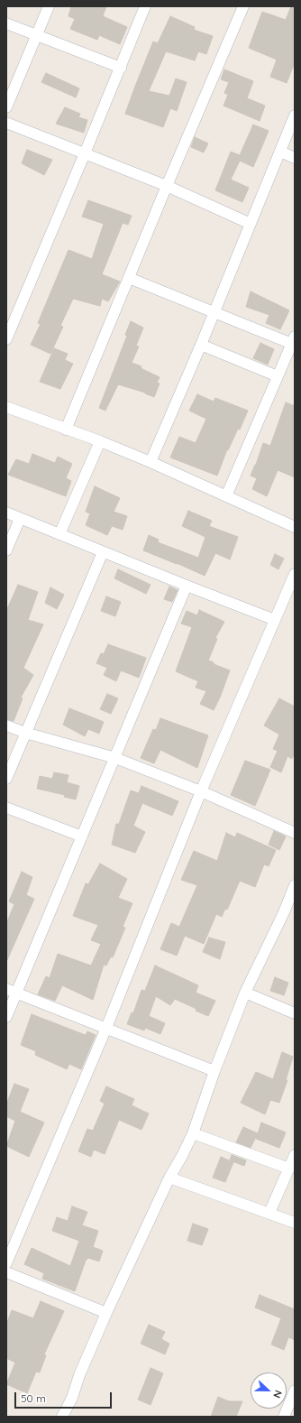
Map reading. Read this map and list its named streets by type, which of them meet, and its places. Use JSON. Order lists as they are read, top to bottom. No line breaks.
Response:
{"scale_bar":"50 m","north":"right"}
